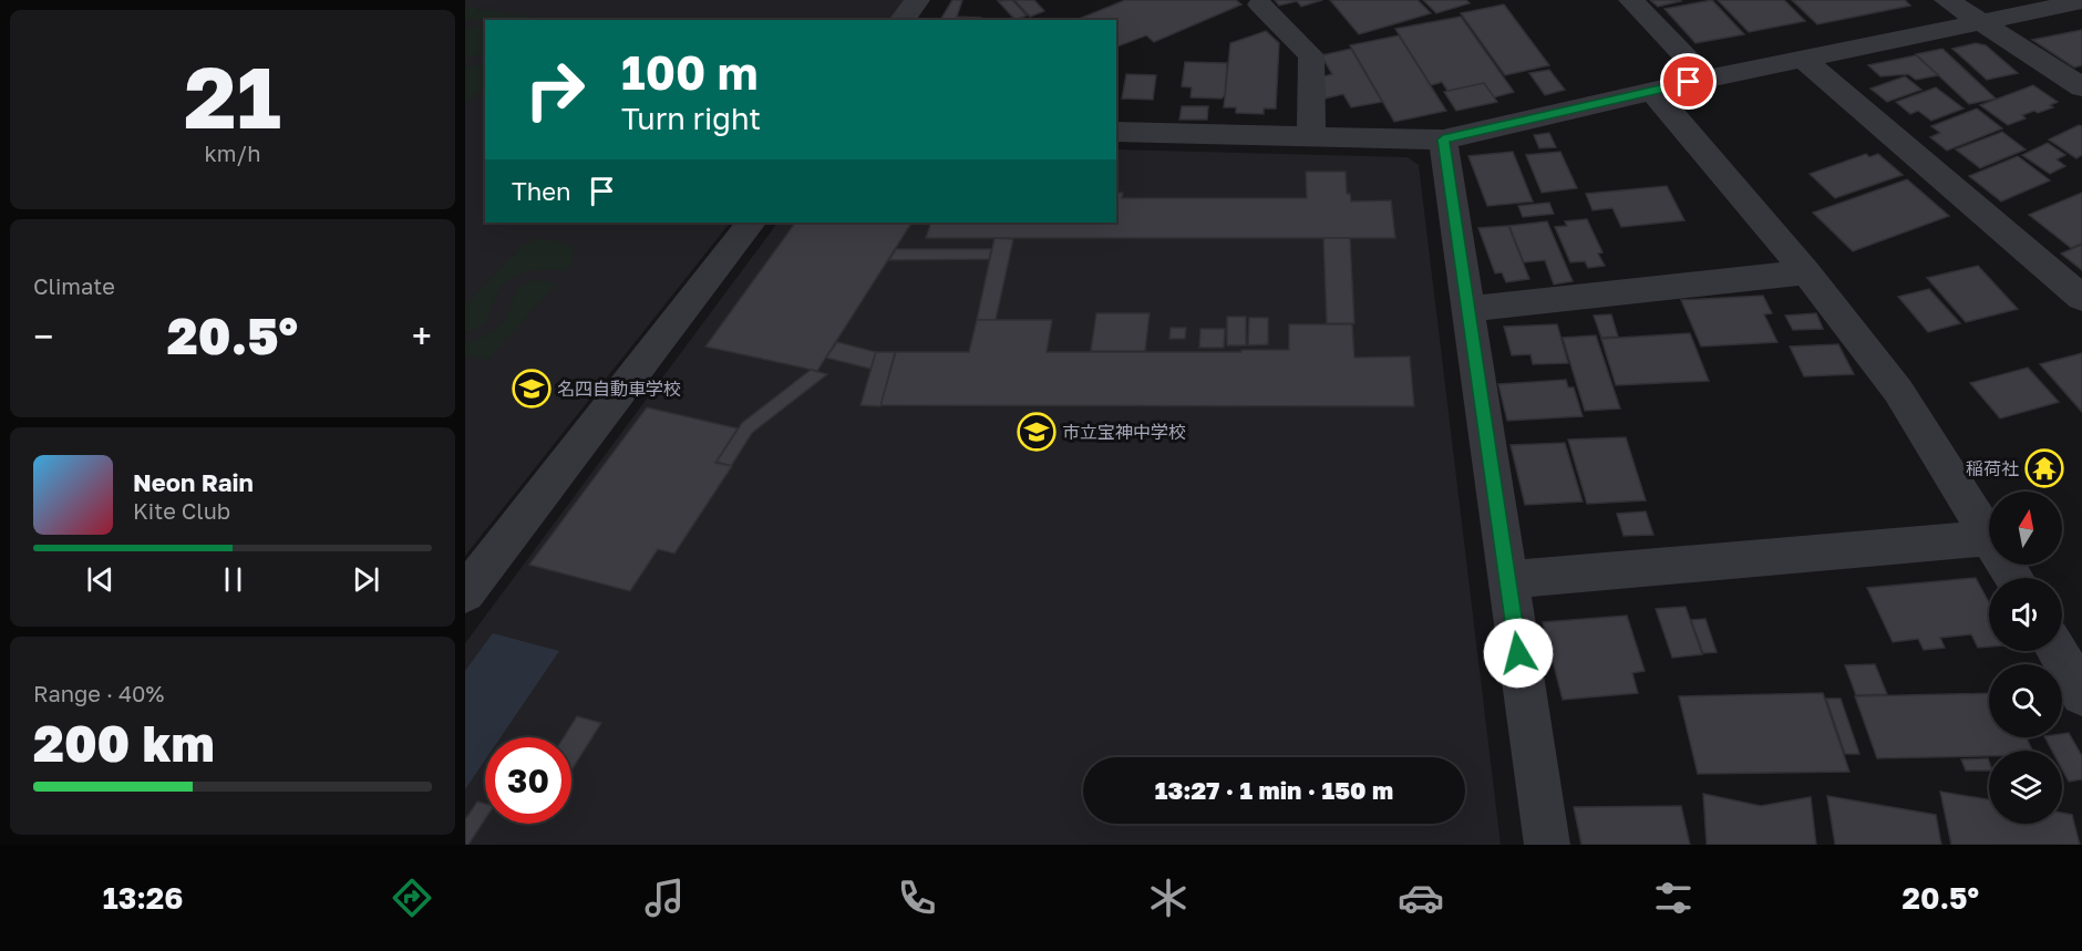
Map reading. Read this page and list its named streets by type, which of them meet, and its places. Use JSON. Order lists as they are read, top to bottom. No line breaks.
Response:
{"places":{"school or university":["名四自動車学校","市立宝神中学校"],"temple":["稲荷社"]},"north":"top","page":{"tile":[["21","km/h"],"Climate",["Range · 40%","200 km"]],"turn":["100 m","Turn right"],"then":"Then","heat":["−","20.5°","+"],"song":["Neon Rain","Kite Club"],"limit":"30","trip":"13:27 · 1 min · 150 m","tabs":["13:26","20.5°"]}}
